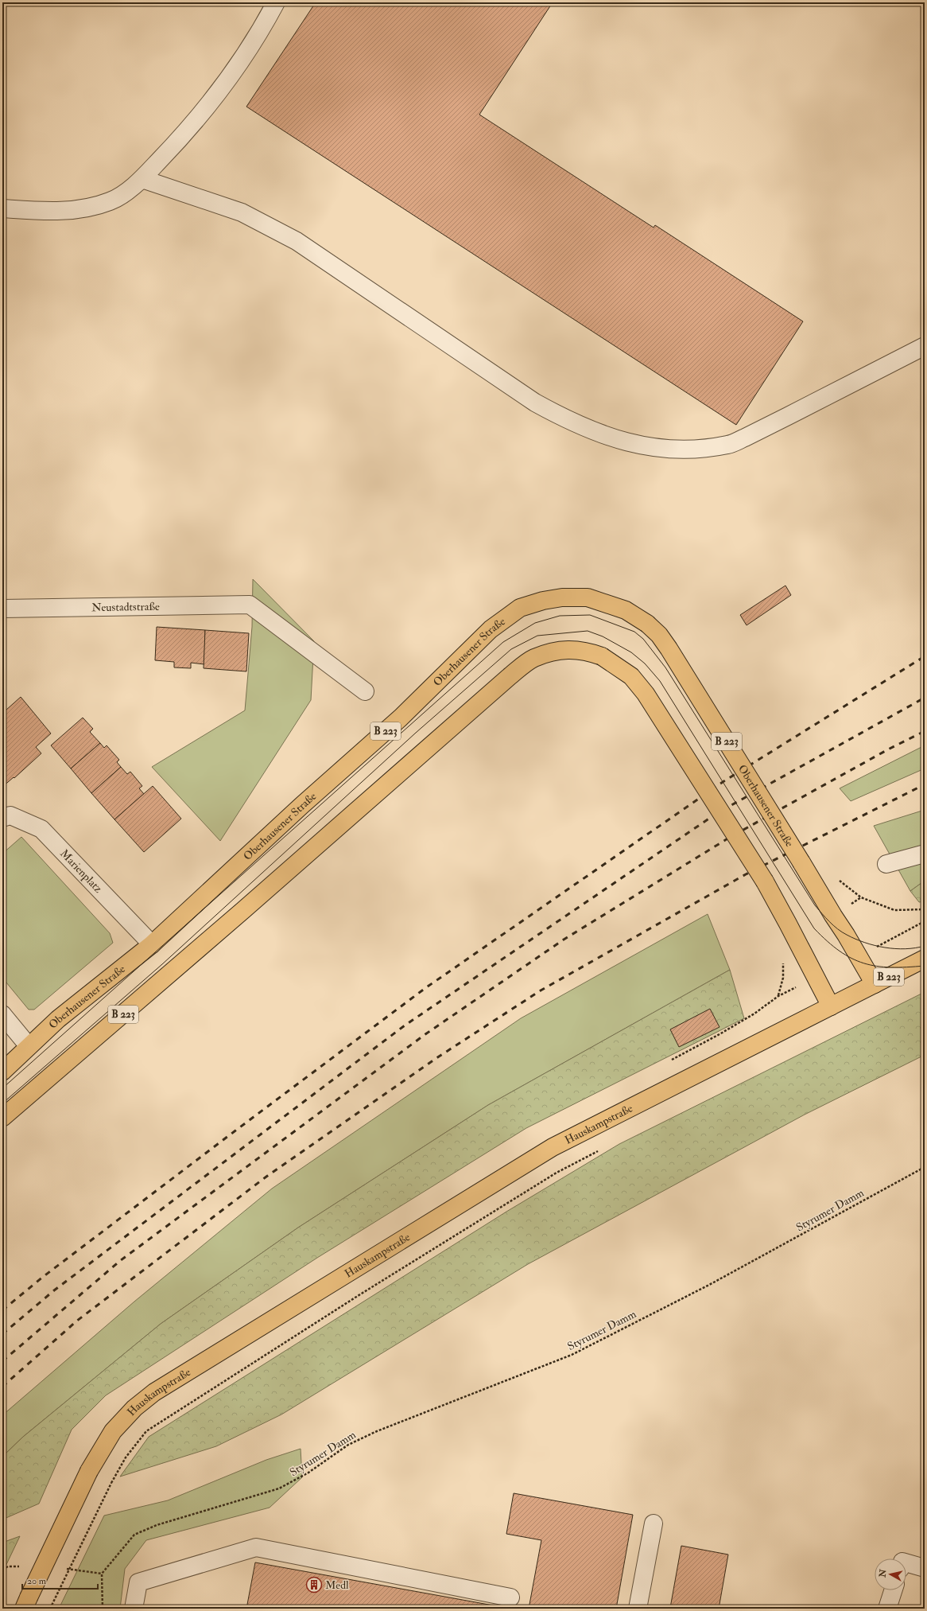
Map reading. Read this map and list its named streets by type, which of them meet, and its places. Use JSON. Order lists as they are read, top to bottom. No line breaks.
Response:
{"streets":{"main road":["Oberhausener Straße","B 223","Hauskampstraße"],"street":["Neustadtstraße","Marienplatz"],"path":["Styrumer Damm"]},"crossings":[["Oberhausener Straße","B 223"],["Oberhausener Straße","Marienplatz"],["B 223","Hauskampstraße"]],"places":{"building":["Medl"]},"scale_bar":"20 m","north":"left"}
